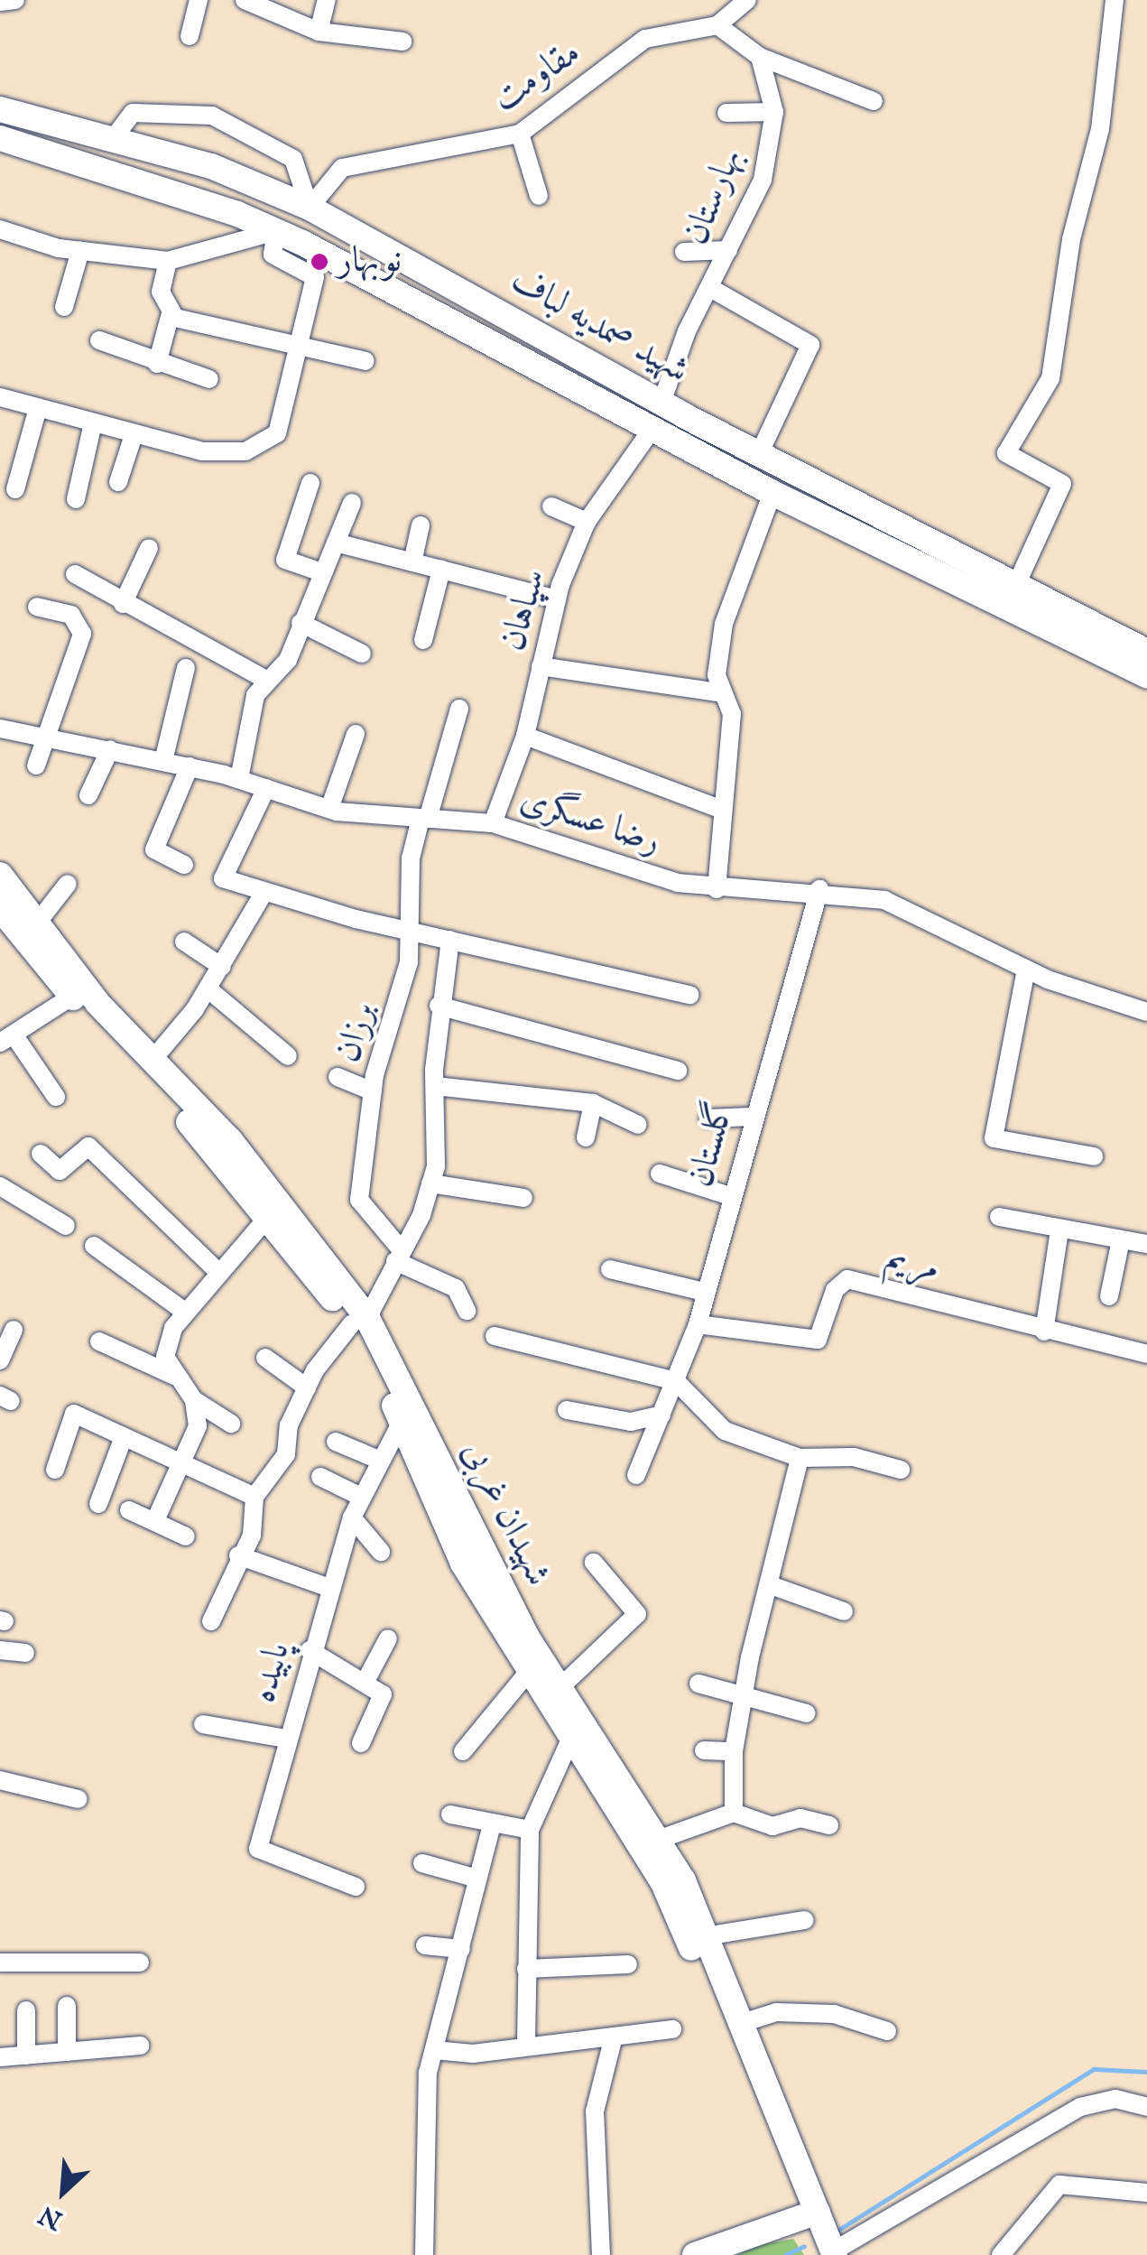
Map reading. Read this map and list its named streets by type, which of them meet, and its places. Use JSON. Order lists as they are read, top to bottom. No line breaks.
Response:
{"streets":{"main road":["شهید صمدیه لباف","شهیدان غربی"],"street":["مقاومت","بهارستان","سپاهان","رضا عسگری","برزان","گلستان","مریم","پابیده"]},"crossings":[["مقاومت","شهید صمدیه لباف"],["بهارستان","شهید صمدیه لباف"],["شهید صمدیه لباف","سپاهان"],["سپاهان","رضا عسگری"],["رضا عسگری","برزان"],["رضا عسگری","گلستان"],["گلستان","مریم"],["شهیدان غربی","پابیده"]],"places":["نوبهار"],"north":"bottom left"}
